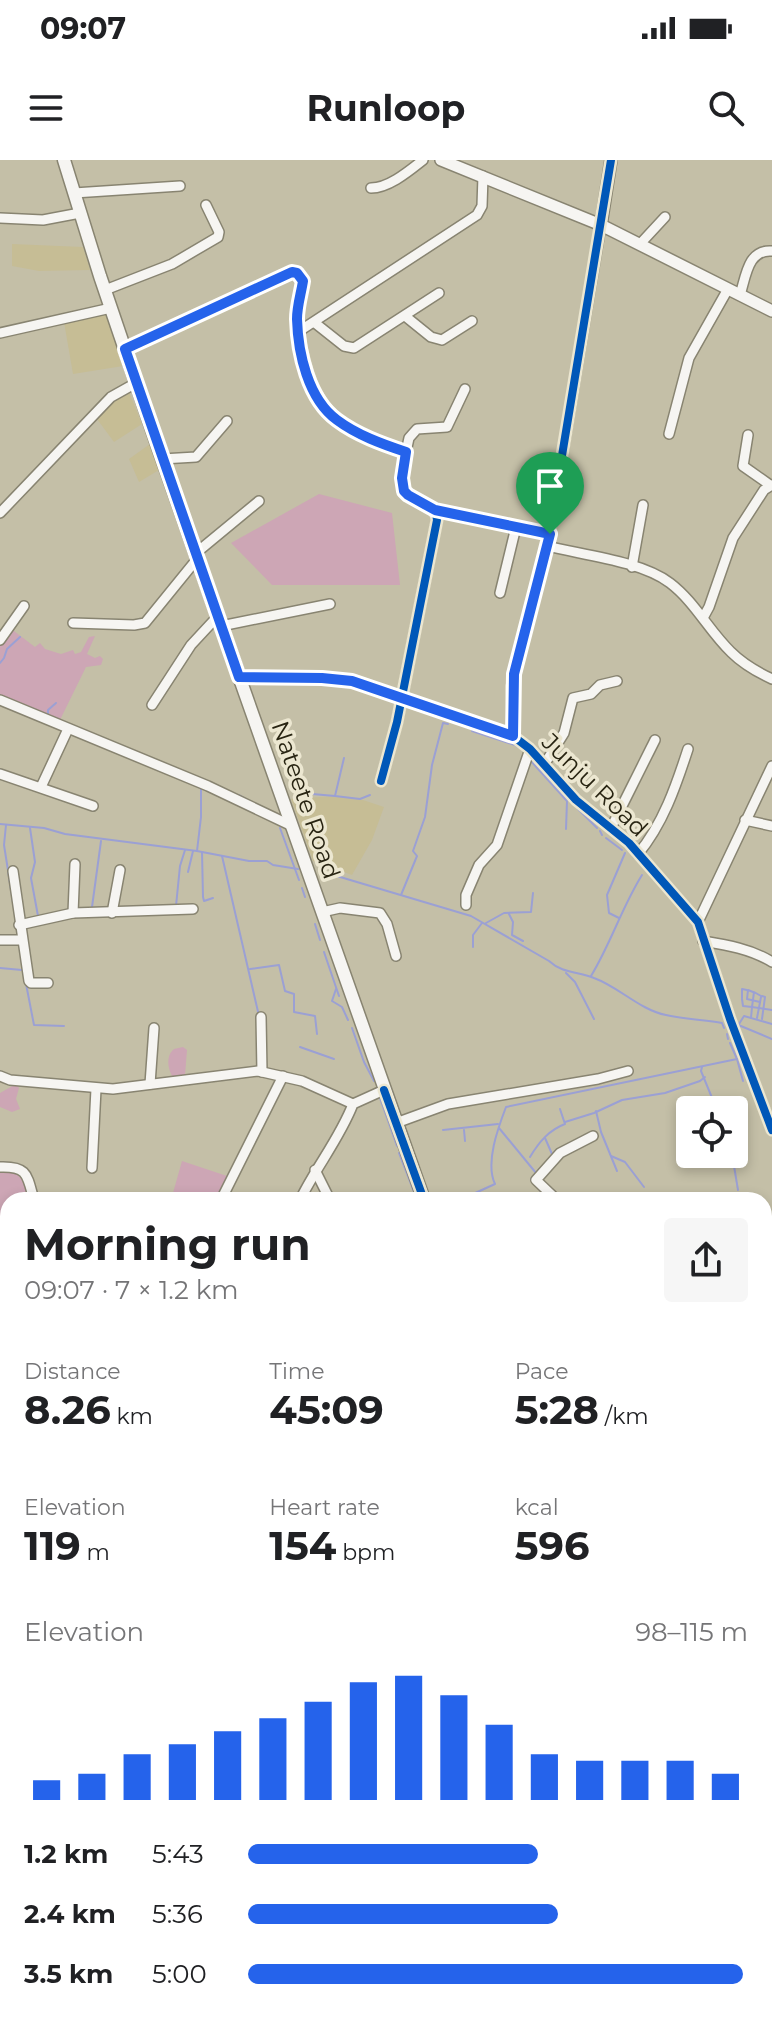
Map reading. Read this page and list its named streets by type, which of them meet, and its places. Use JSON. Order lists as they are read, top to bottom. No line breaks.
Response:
{"streets":{"main road":["Nateete Road"],"street":["Junju Road"]},"page":{"status":"09:07","header":"Runloop","heading":["Morning run","09:07 · 7 × 1.2 km"],"stats":[["Distance","8.26 km"],["Time","45:09"],["Pace","5:28 /km"],["Elevation","119 m"],["Heart rate","154 bpm"],["kcal","596"]],"chart":["Elevation","98–115 m"],"list":[{"name":"1.2 km","note":"5:43"},{"name":"2.4 km","note":"5:36"},{"name":"3.5 km","note":"5:00"}]}}
